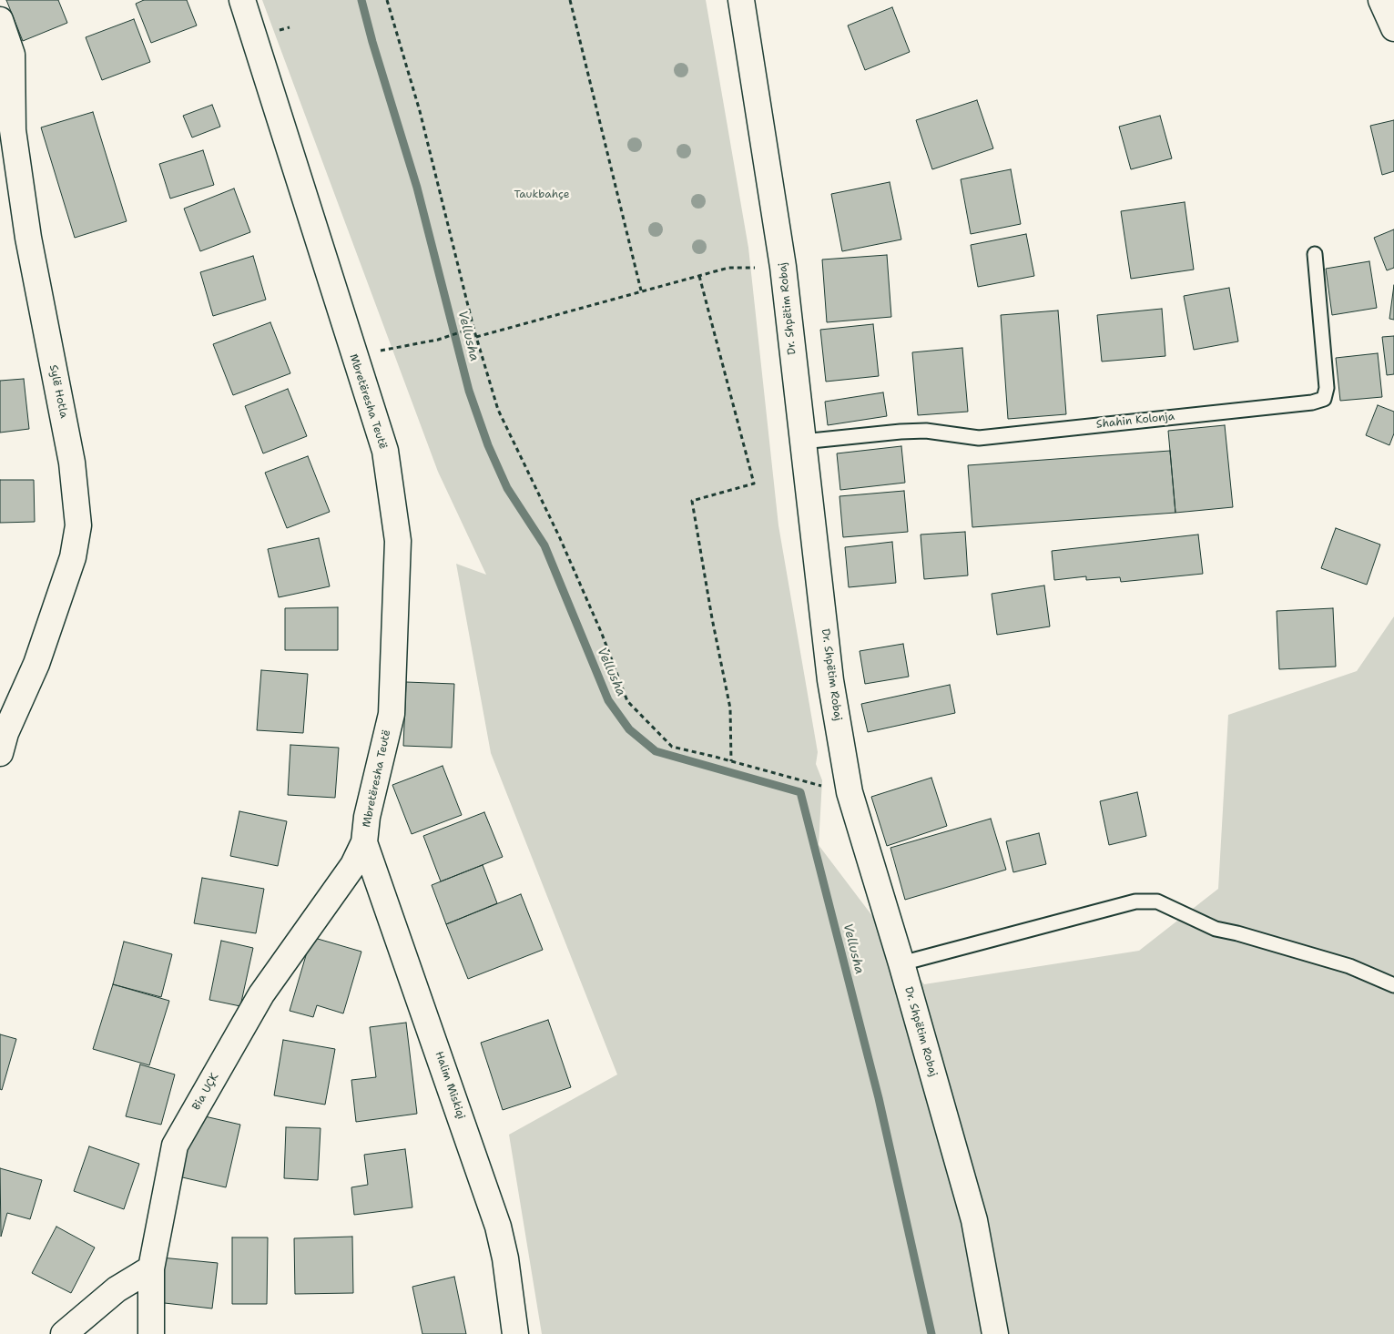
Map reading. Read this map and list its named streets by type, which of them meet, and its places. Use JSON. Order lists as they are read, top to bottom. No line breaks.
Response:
{"streets":{"street":["Dr. Shpëtim Robaj","Sylë Hotla","Mbretëresha Teutë","Halim Miskiqi","Bia UÇK"],"lane":["Shahin Kolonja"]},"crossings":[["Dr. Shpëtim Robaj","Shahin Kolonja"],["Mbretëresha Teutë","Halim Miskiqi"],["Mbretëresha Teutë","Bia UÇK"],["Halim Miskiqi","Bia UÇK"]],"water":["Vellusha"],"parks":["Taukbahçe"]}
